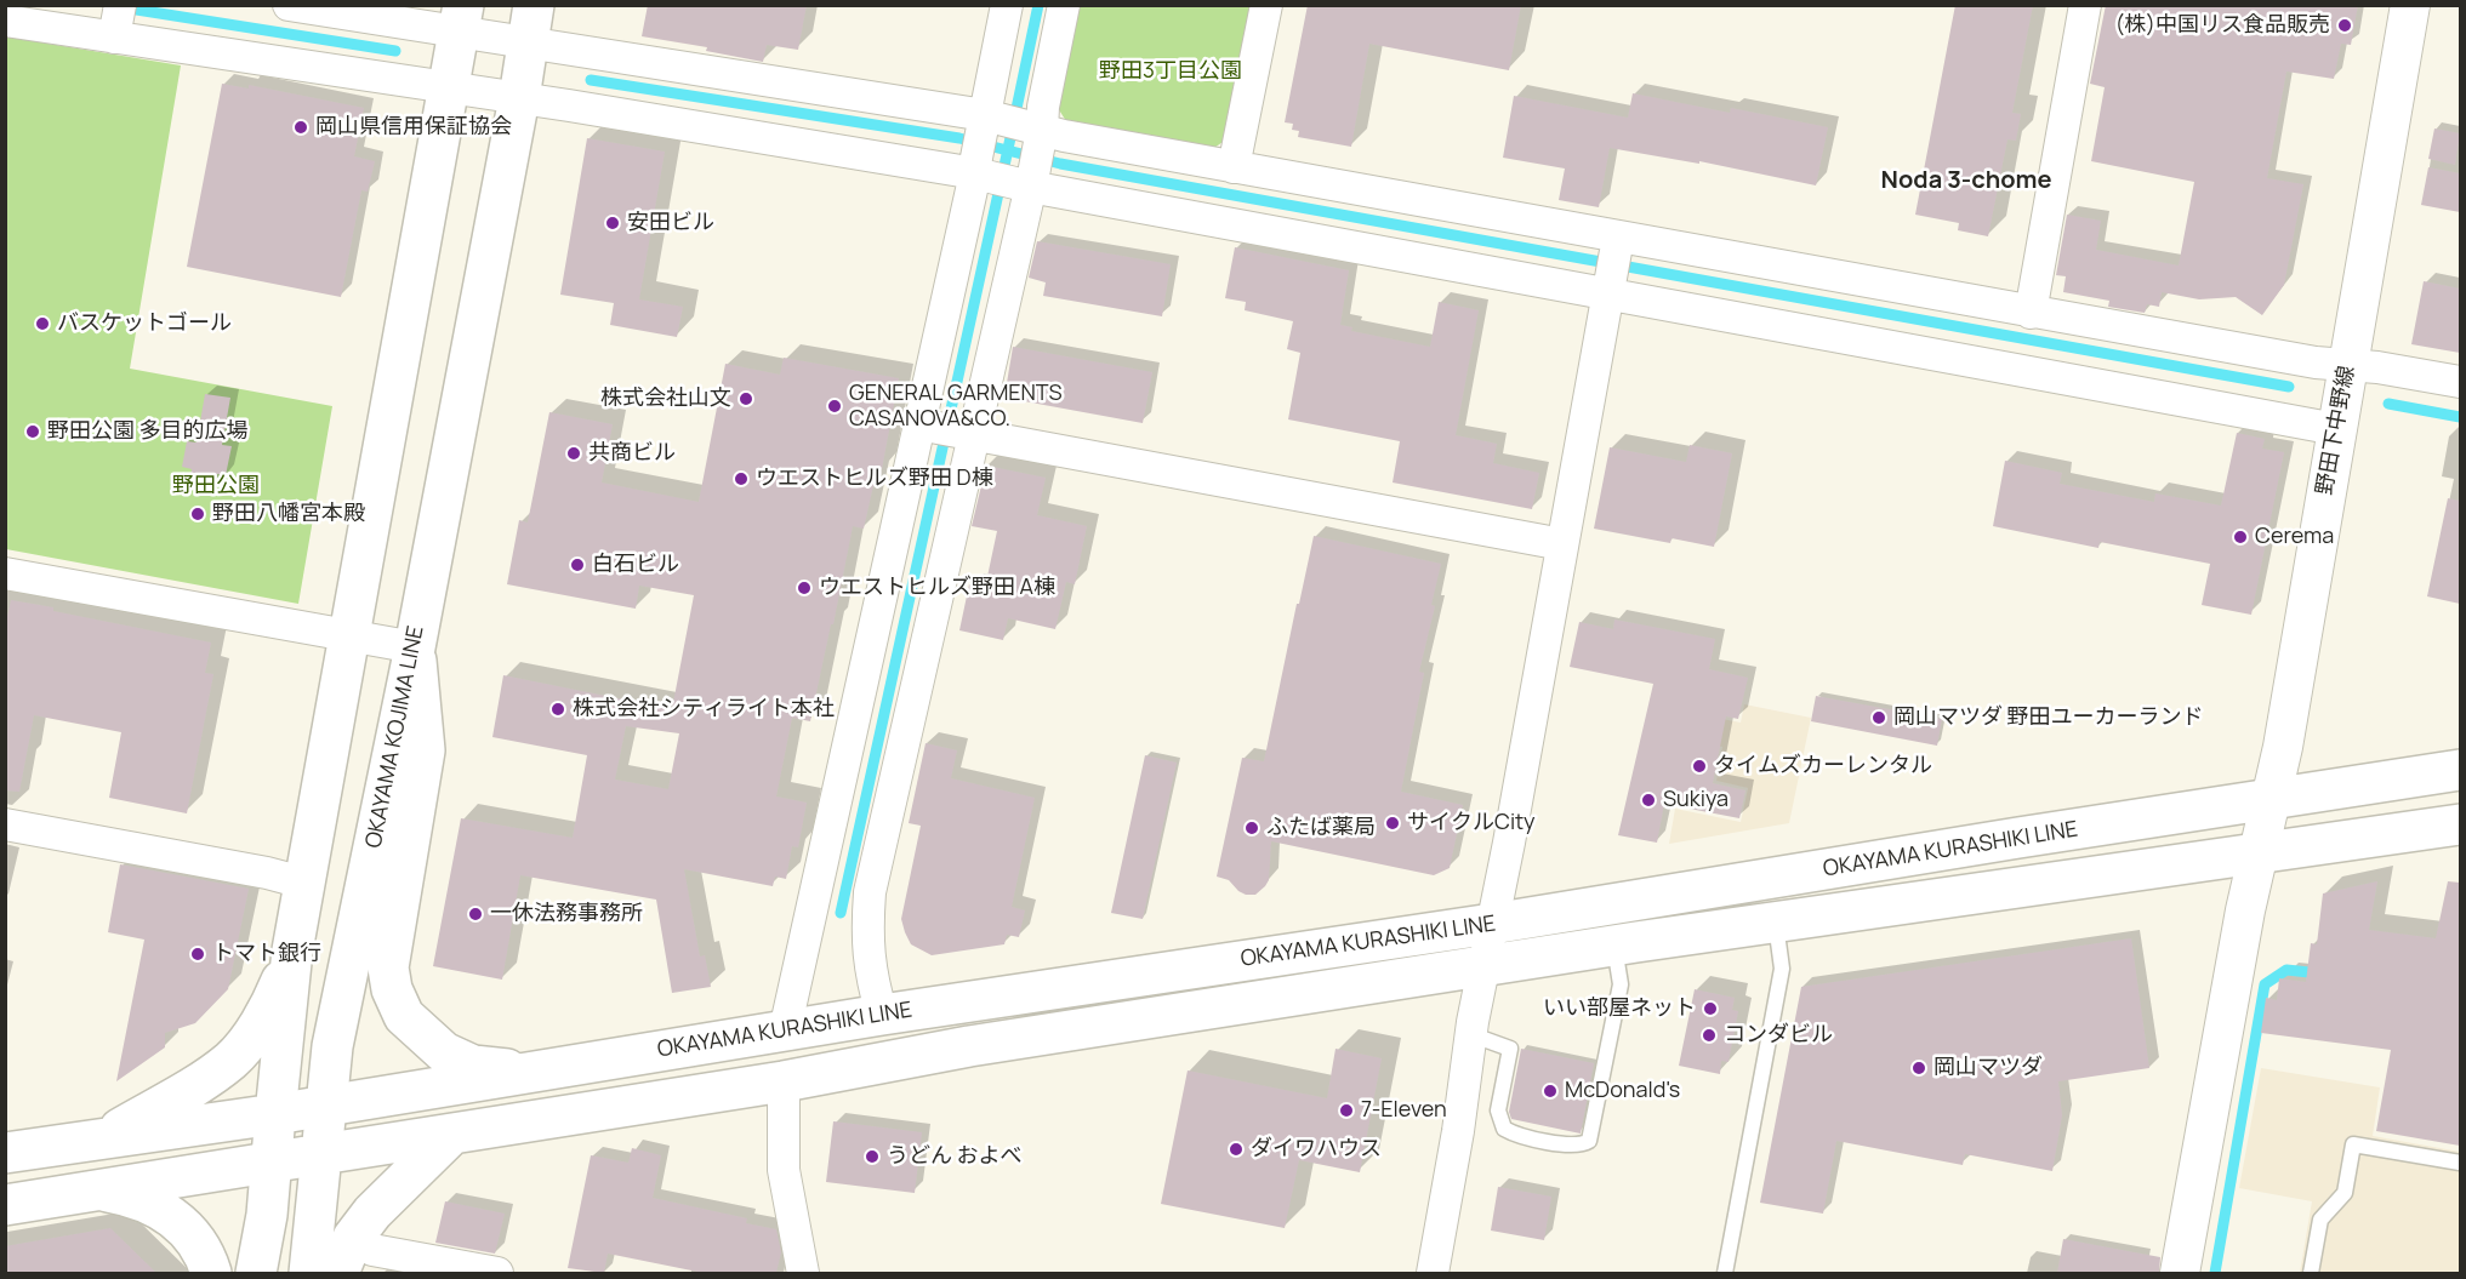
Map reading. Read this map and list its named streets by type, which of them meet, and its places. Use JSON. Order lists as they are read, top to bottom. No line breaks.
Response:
{"streets":{"main road":["OKAYAMA KOJIMA LINE","OKAYAMA KURASHIKI LINE"],"street":["野田下中野線"]},"crossings":[["野田下中野線","OKAYAMA KURASHIKI LINE"],["OKAYAMA KOJIMA LINE","OKAYAMA KURASHIKI LINE"]],"districts":["Noda 3-chome"],"parks":["野田3丁目公園","野田公園"],"places":["(株)中国リス食品販売","岡山県信用保証協会","安田ビル","バスケットゴール","株式会社山文","GENERAL GARMENTS CASANOVA&CO.","野田公園 多目的広場","共商ビル","ウエストヒルズ野田 D棟","野田八幡宮本殿","Cerema","白石ビル","ウエストヒルズ野田 A棟","株式会社シティライト本社","岡山マツダ 野田ユーカーランド","タイムズカーレンタル","Sukiya","サイクルCity","ふたば薬局","一休法務事務所","トマト銀行","いい部屋ネット","コンダビル","岡山マツダ","McDonald's","7-Eleven","ダイワハウス","うどん およべ"]}
